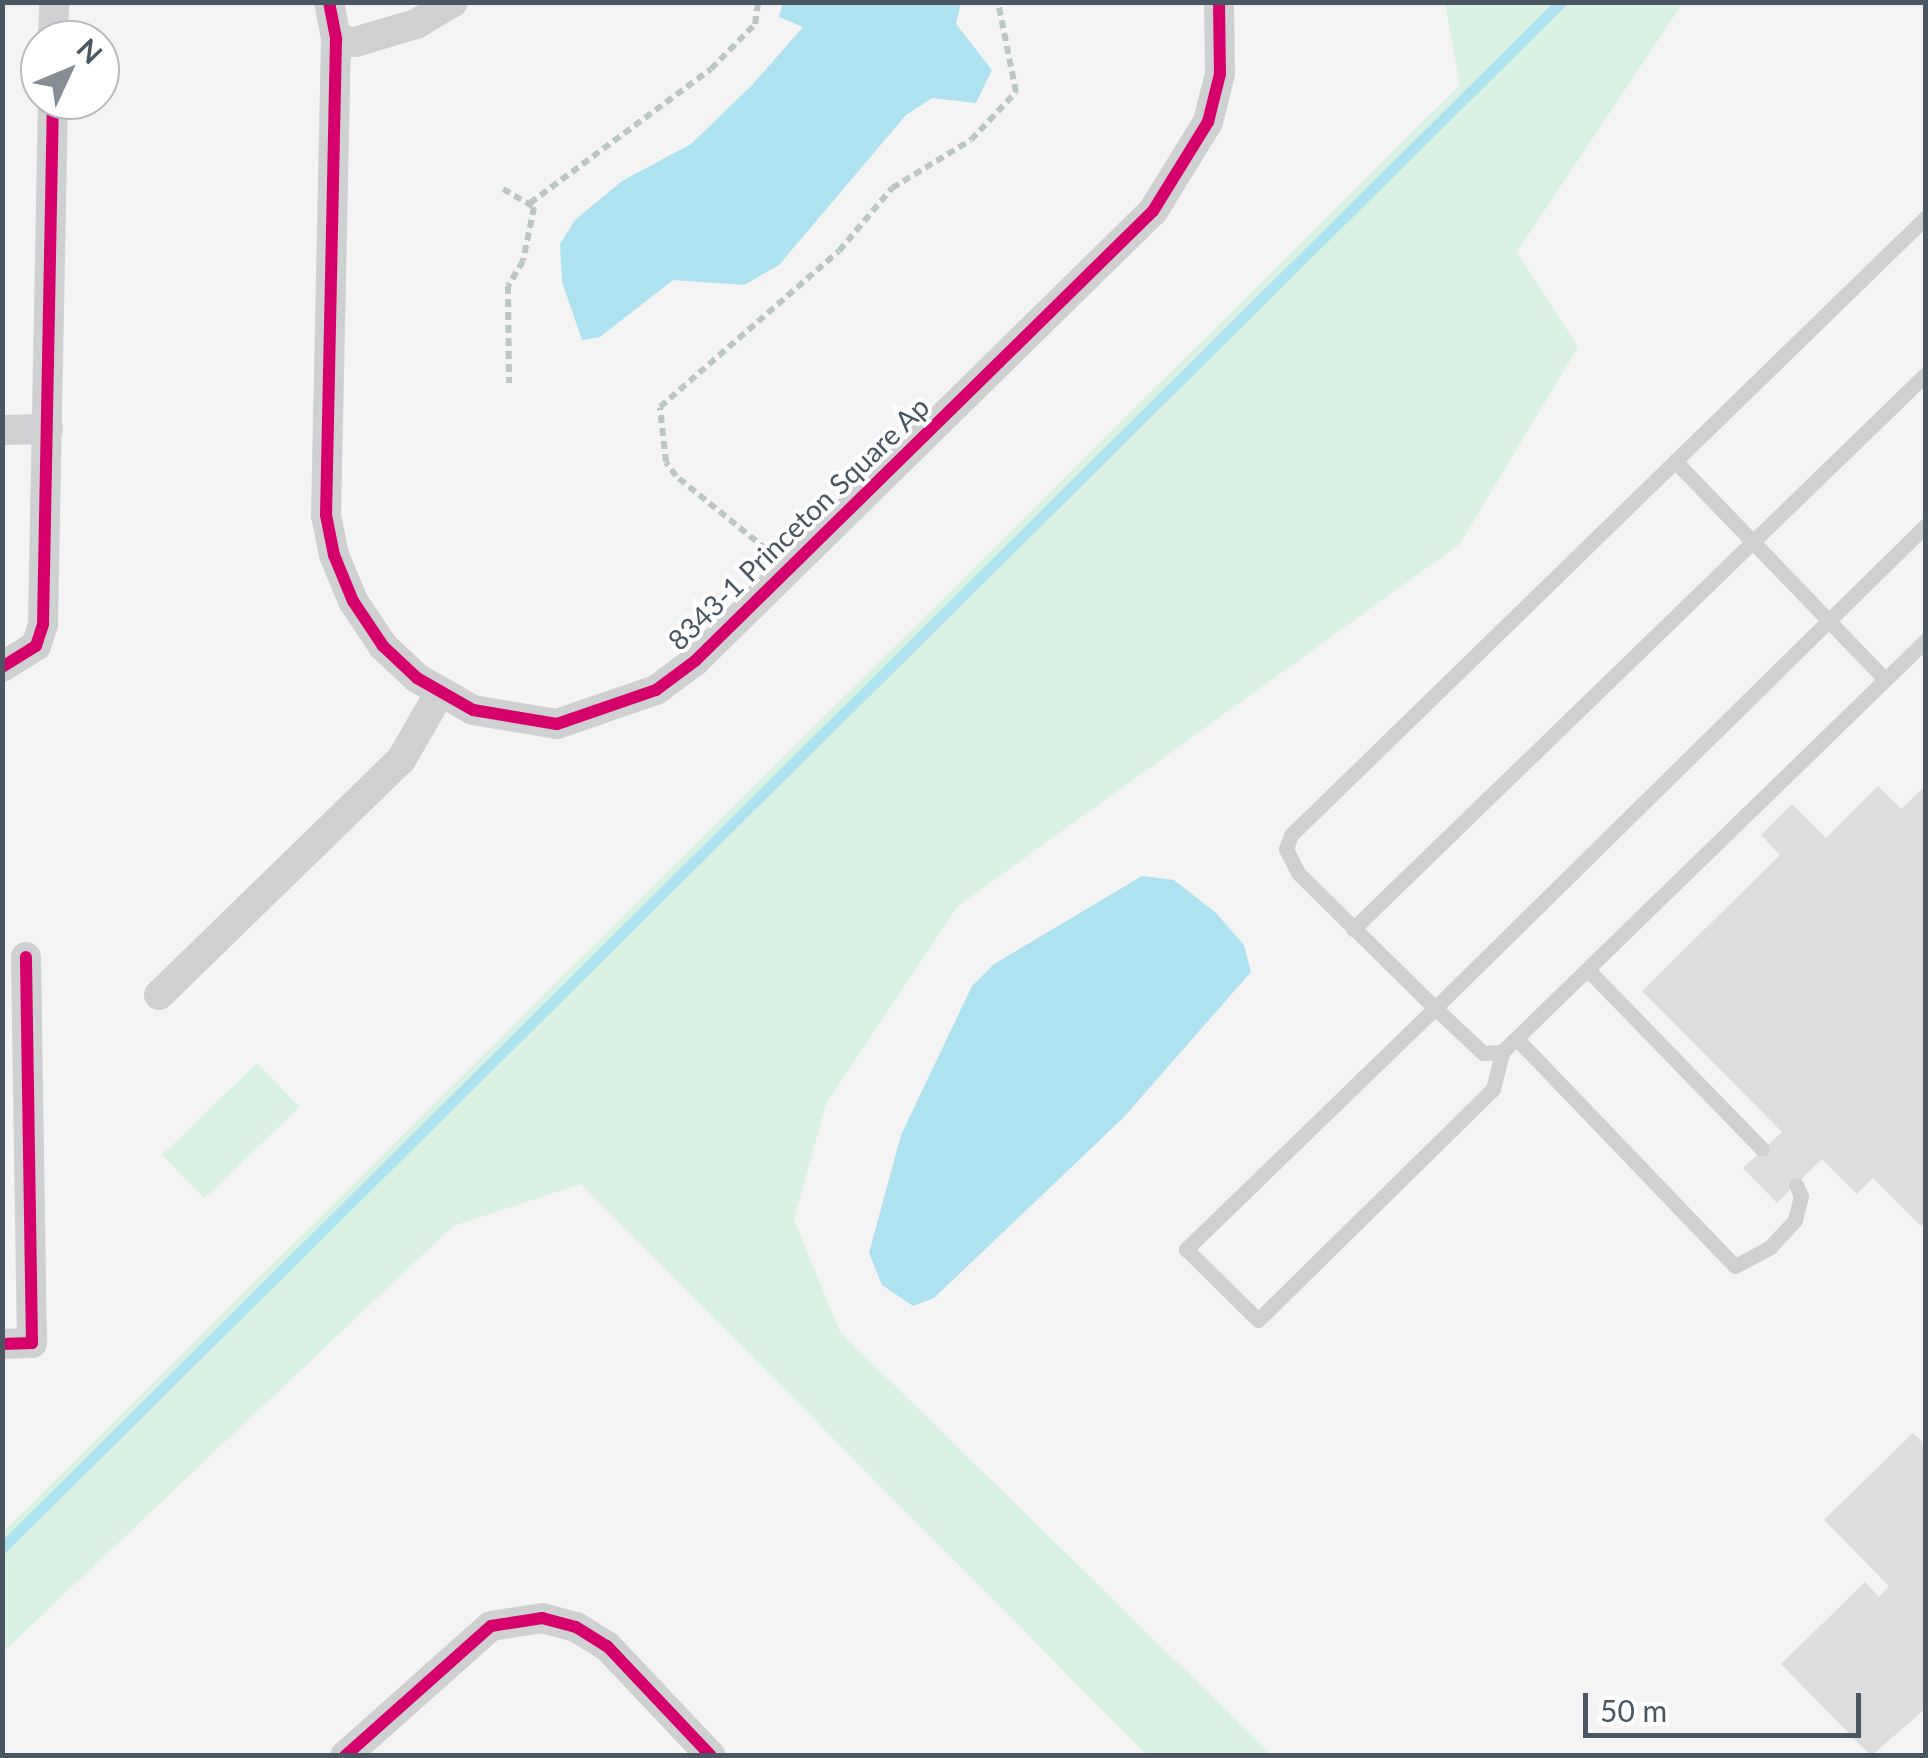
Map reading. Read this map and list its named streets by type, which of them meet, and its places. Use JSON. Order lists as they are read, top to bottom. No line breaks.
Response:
{"streets":{"street":["8343-1 Princeton Square Ap"]},"scale_bar":"50 m","north":"top right"}
